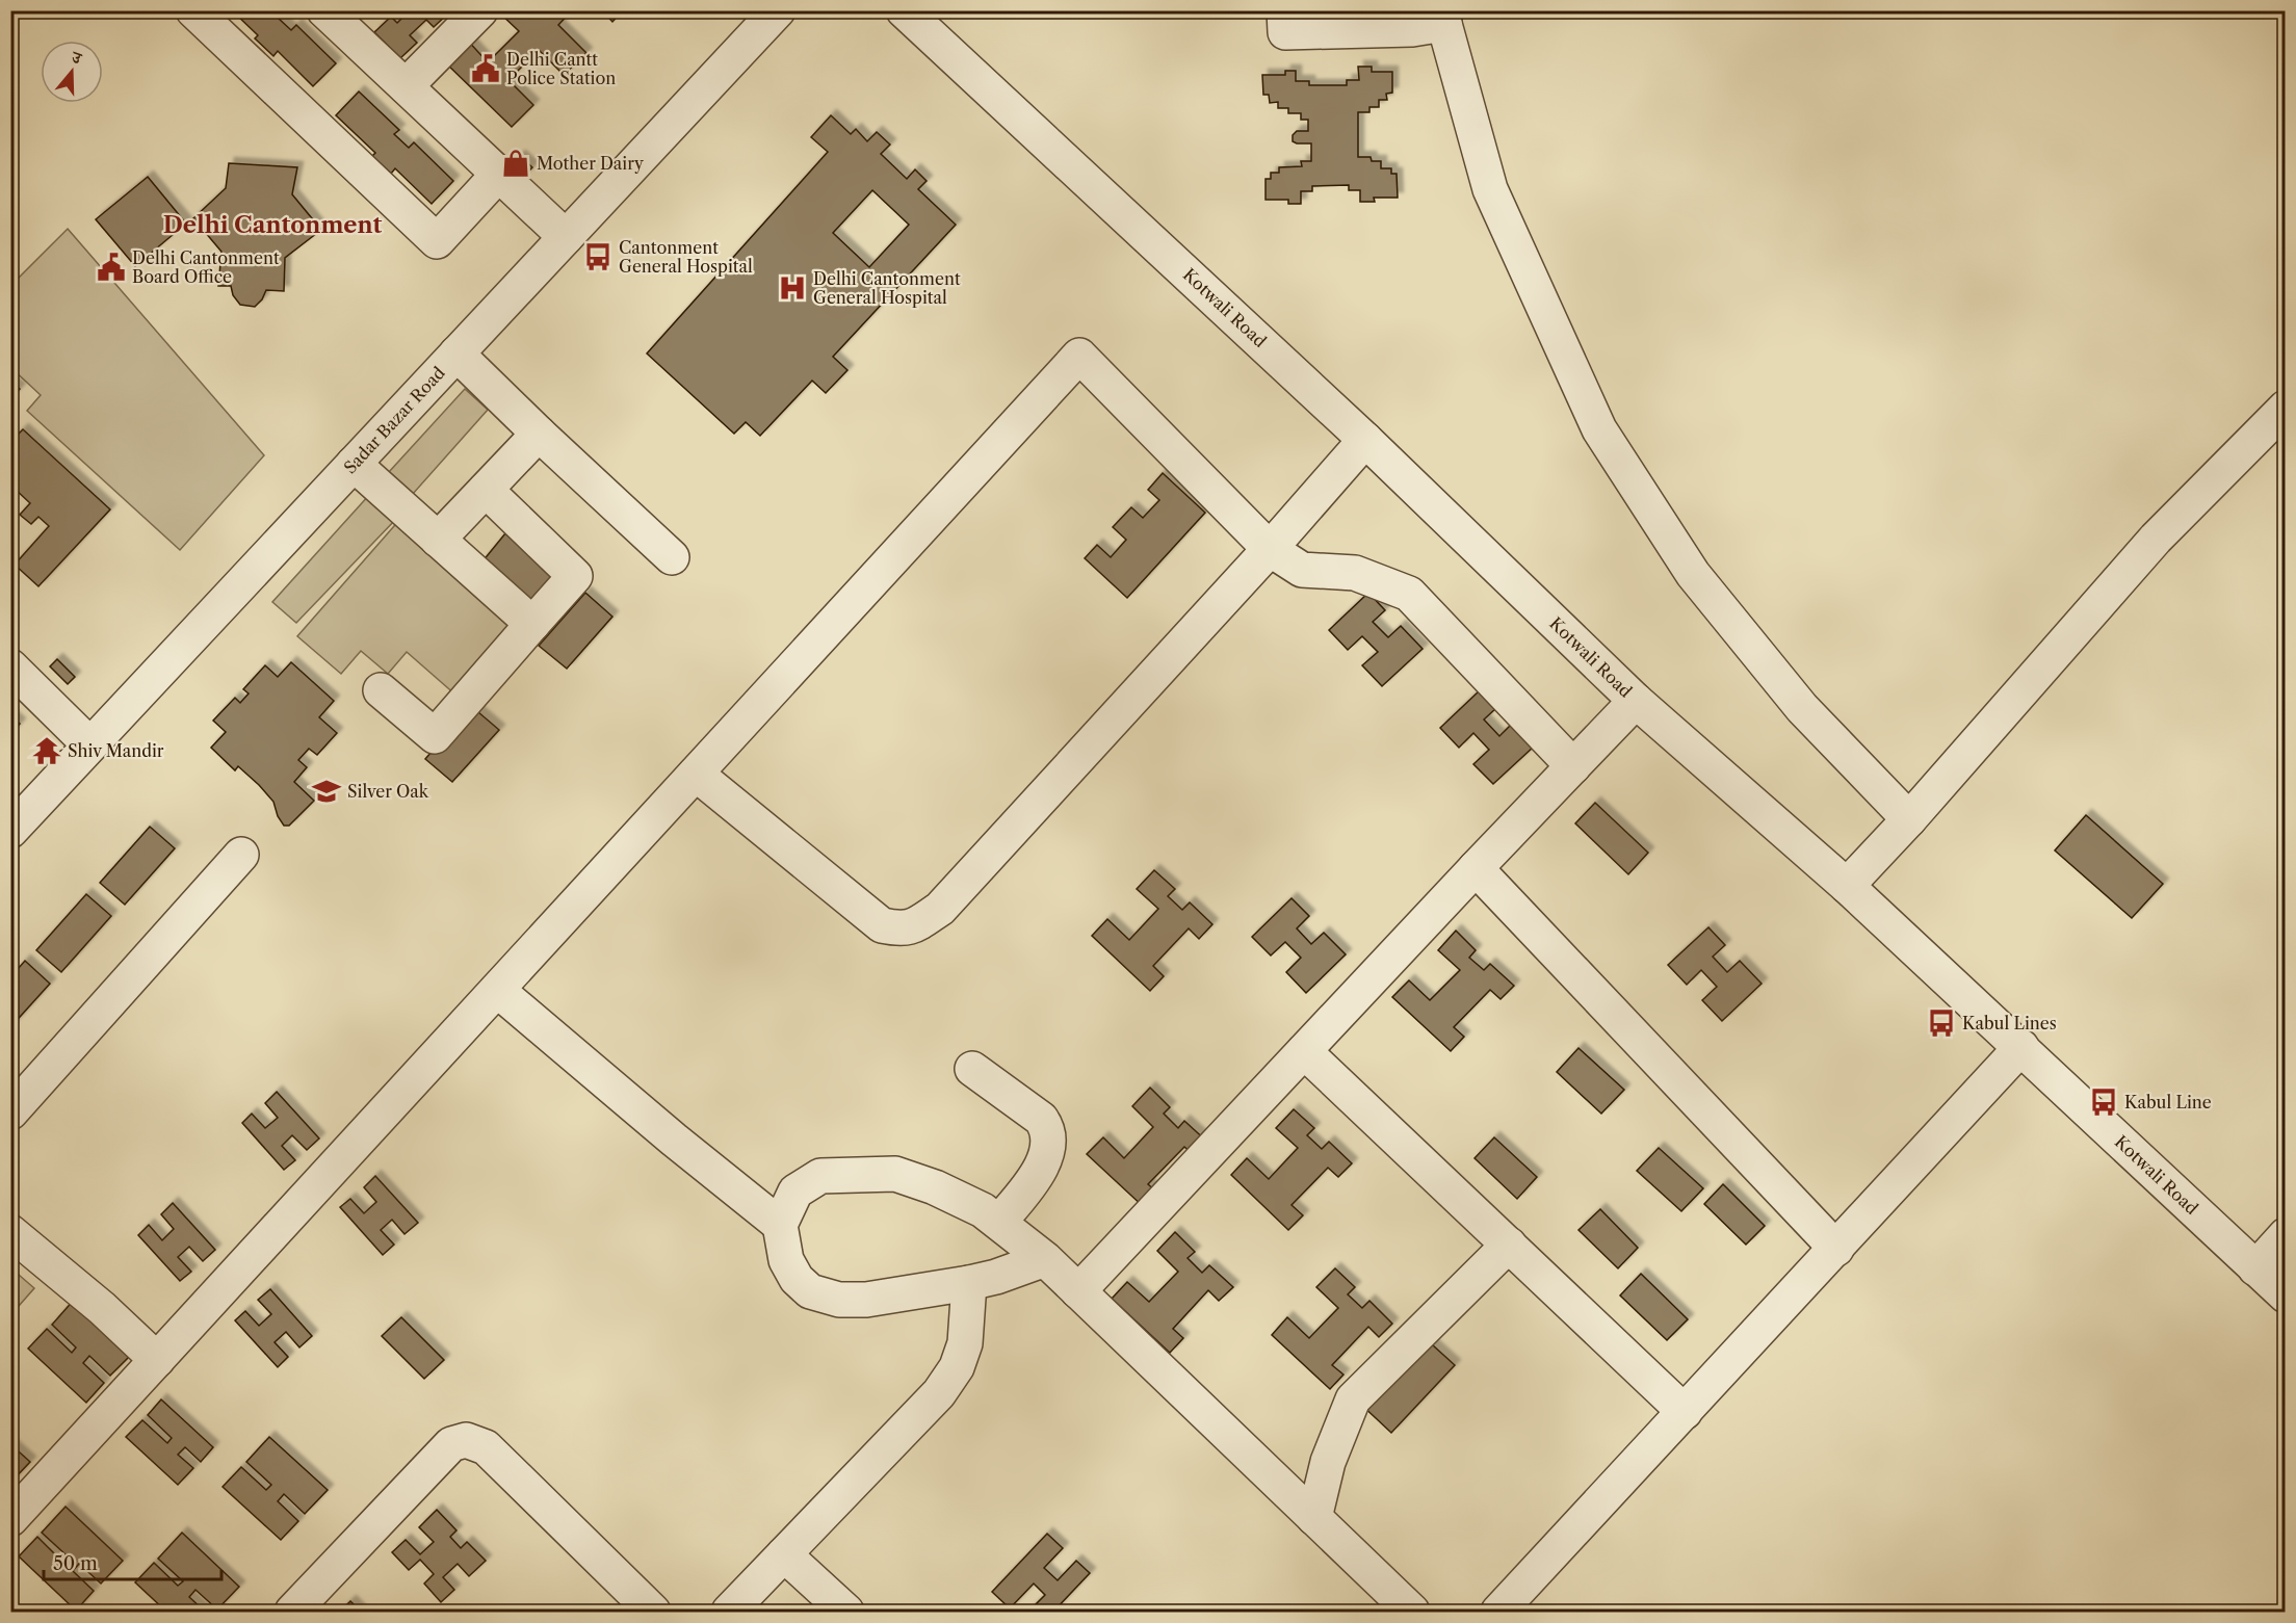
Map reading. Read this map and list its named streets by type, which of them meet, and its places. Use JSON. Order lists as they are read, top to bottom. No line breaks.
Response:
{"streets":{"street":["Kotwali Road","Sadar Bazar Road"]},"districts":["Delhi Cantonment"],"places":{"public building":["Delhi Cantt Police Station","Delhi Cantonment Board Office"],"shop":["Mother Dairy"],"bus stop":["Cantonment General Hospital","Kabul Lines","Kabul Line"],"hospital":["Delhi Cantonment General Hospital"],"temple":["Shiv Mandir"],"school or university":["Silver Oak"]},"scale_bar":"50 m","north":"top"}
